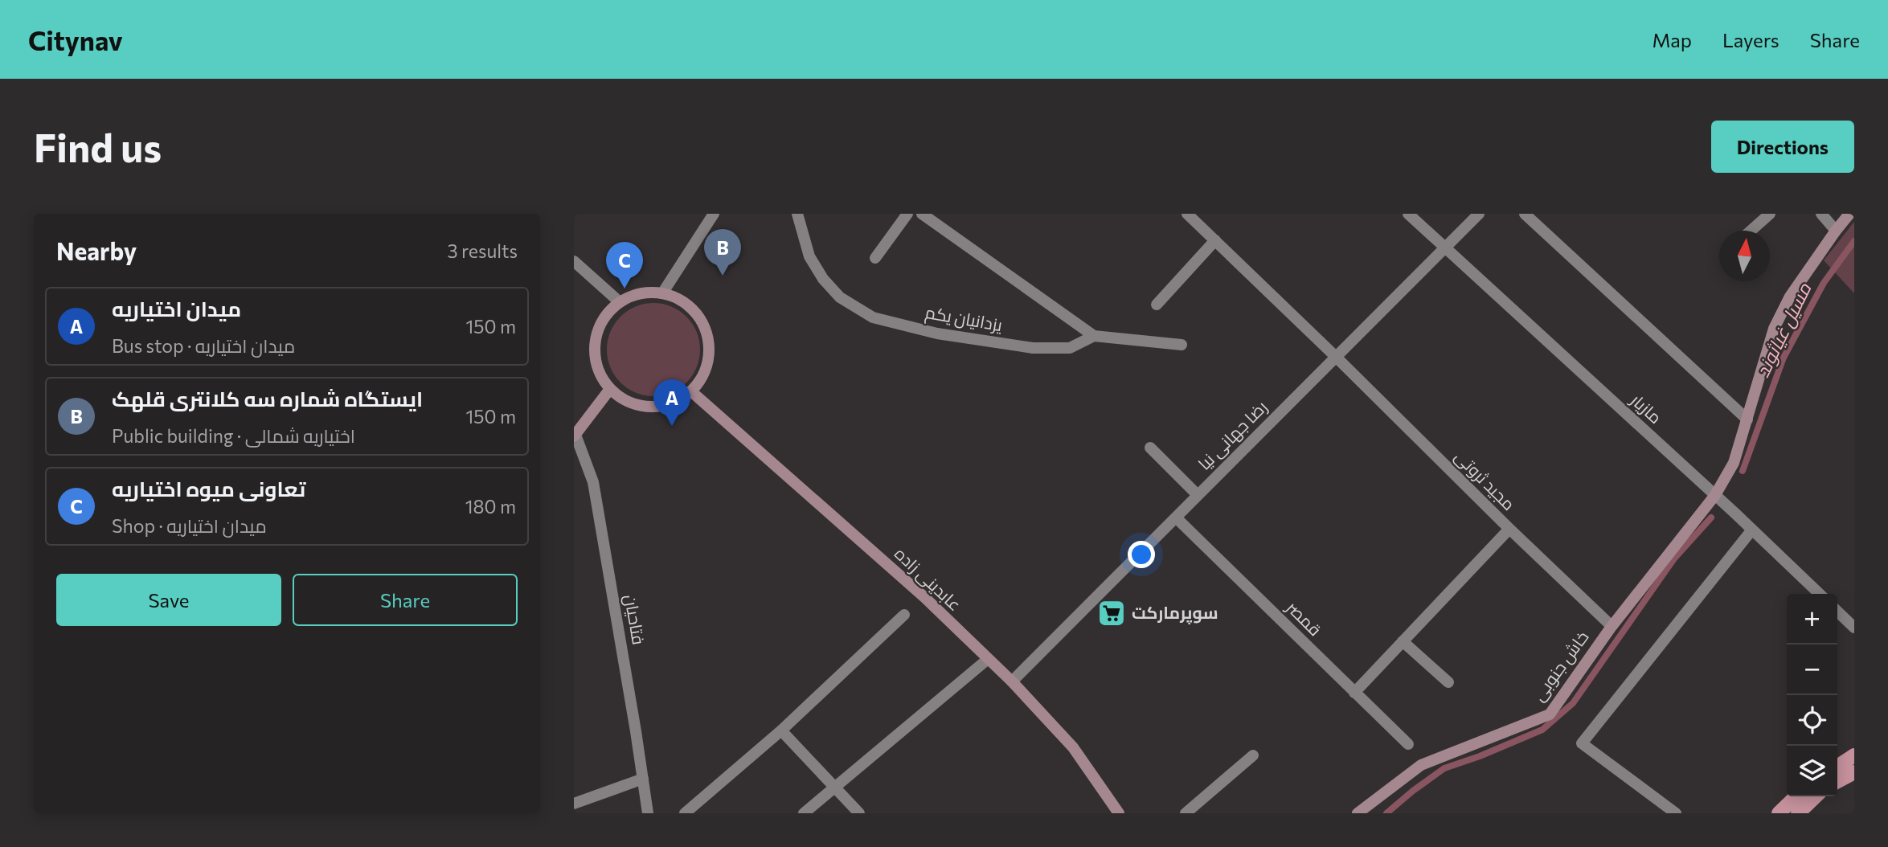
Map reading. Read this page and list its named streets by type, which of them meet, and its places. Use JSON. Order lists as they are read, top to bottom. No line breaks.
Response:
{"streets":{"street":["یزدانیان یکم","مازیار","رضا جهانی نیا","مجید ثروتی","عابدینی زاده","قمصر","فتاحیان","خاش جنوبی"]},"crossings":[["مازیار","رضا جهانی نیا"],["مازیار","خاش جنوبی"],["رضا جهانی نیا","مجید ثروتی"],["رضا جهانی نیا","عابدینی زاده"],["رضا جهانی نیا","قمصر"],["مجید ثروتی","خاش جنوبی"]],"water":["مسیل غیاثوند"],"places":{"supermarket":["سوپرمارکت"]},"north":"top","page":{"header":"Citynav","nav":["Map","Layers","Share"],"buttons":["Directions",["Save","Share"]],"title":"Find us","heading":["Nearby","3 results"],"pins":["B","C","A"],"list":[{"mark":"A","name":"میدان اختیاریه","note":"Bus stop · میدان اختیاریه","value":"150 m"},{"mark":"B","name":"ایستگاه شماره سه کلانتری قلهک","note":"Public building · اختیاریه شمالی","value":"150 m"},{"mark":"C","name":"تعاونی میوه اختیاریه","note":"Shop · میدان اختیاریه","value":"180 m"}],"map_buttons":["+","−"]}}
